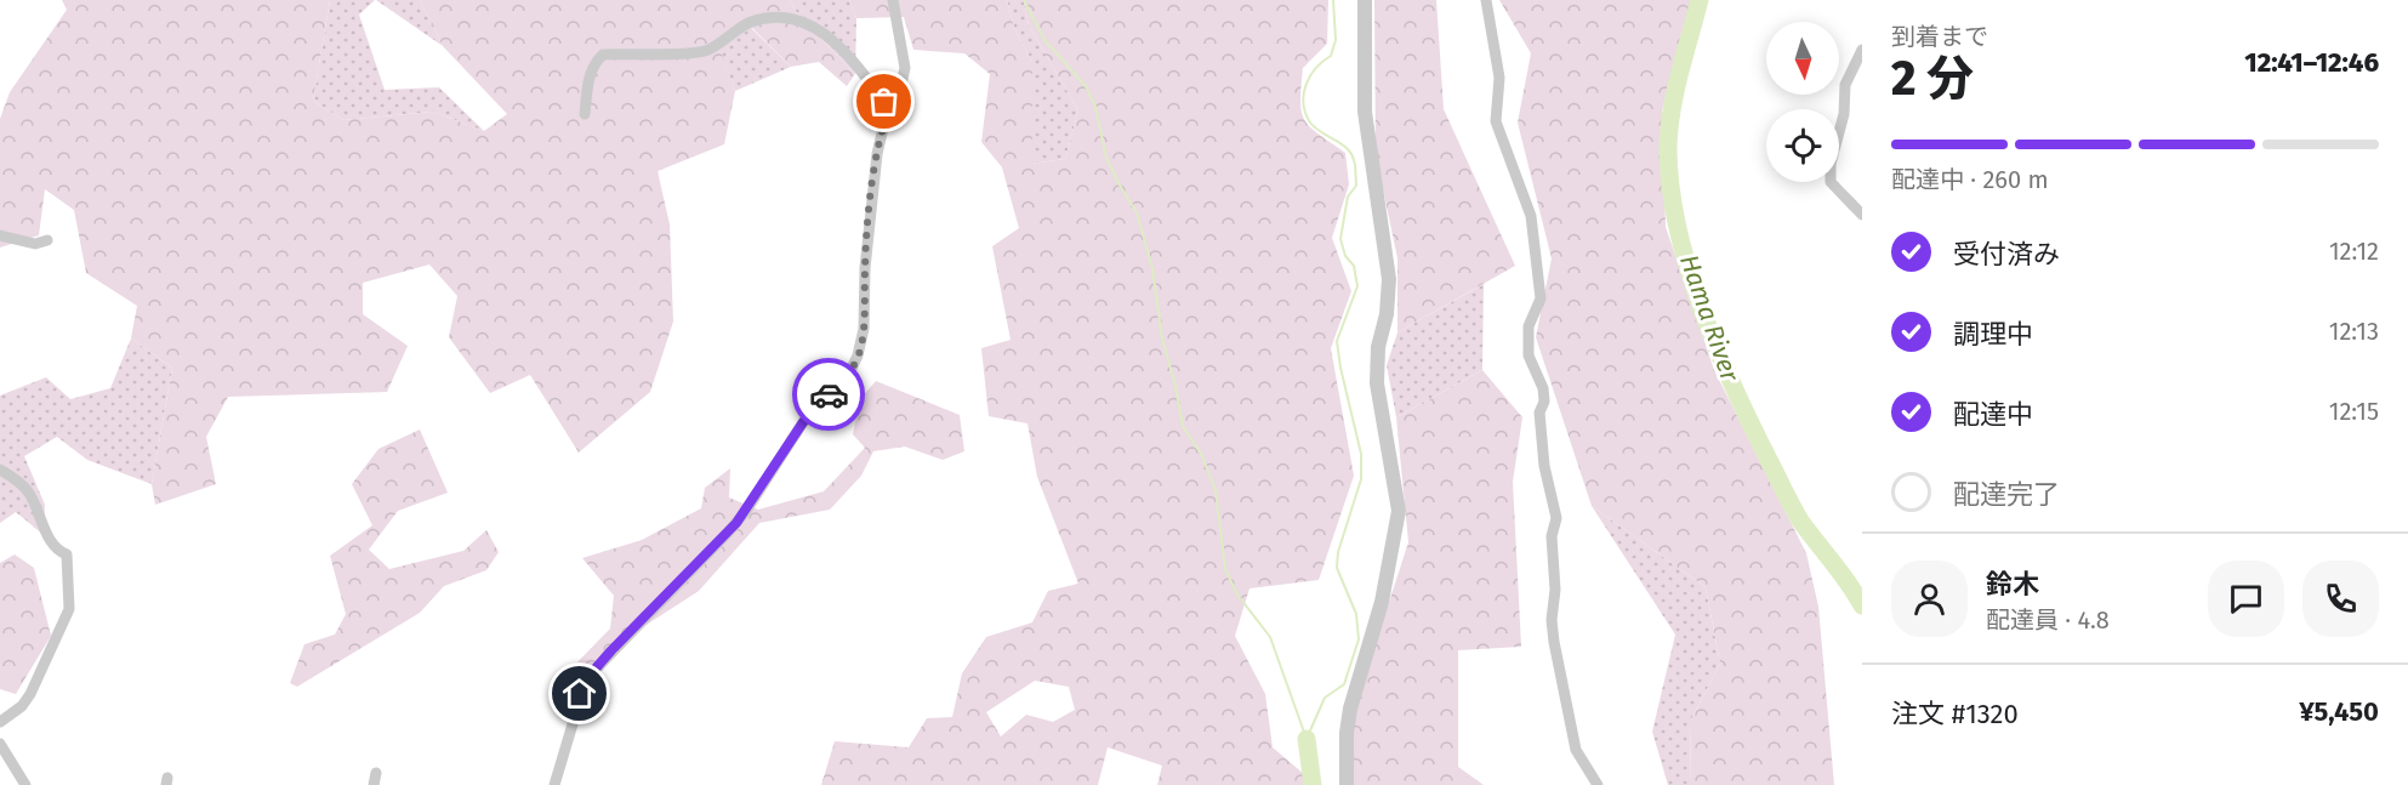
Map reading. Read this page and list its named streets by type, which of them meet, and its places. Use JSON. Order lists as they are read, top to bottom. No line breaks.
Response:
{"water":["Hama River"],"north":"bottom","page":{"heading":["2 分","到着まで","12:41–12:46"],"panel":["鈴木","配達員 · 4.8","注文 #1320","¥5,450"],"bar":"配達中 · 260 m","list":[["受付済み","12:12"],["調理中","12:13"],["配達中","12:15"],"配達完了"]}}
